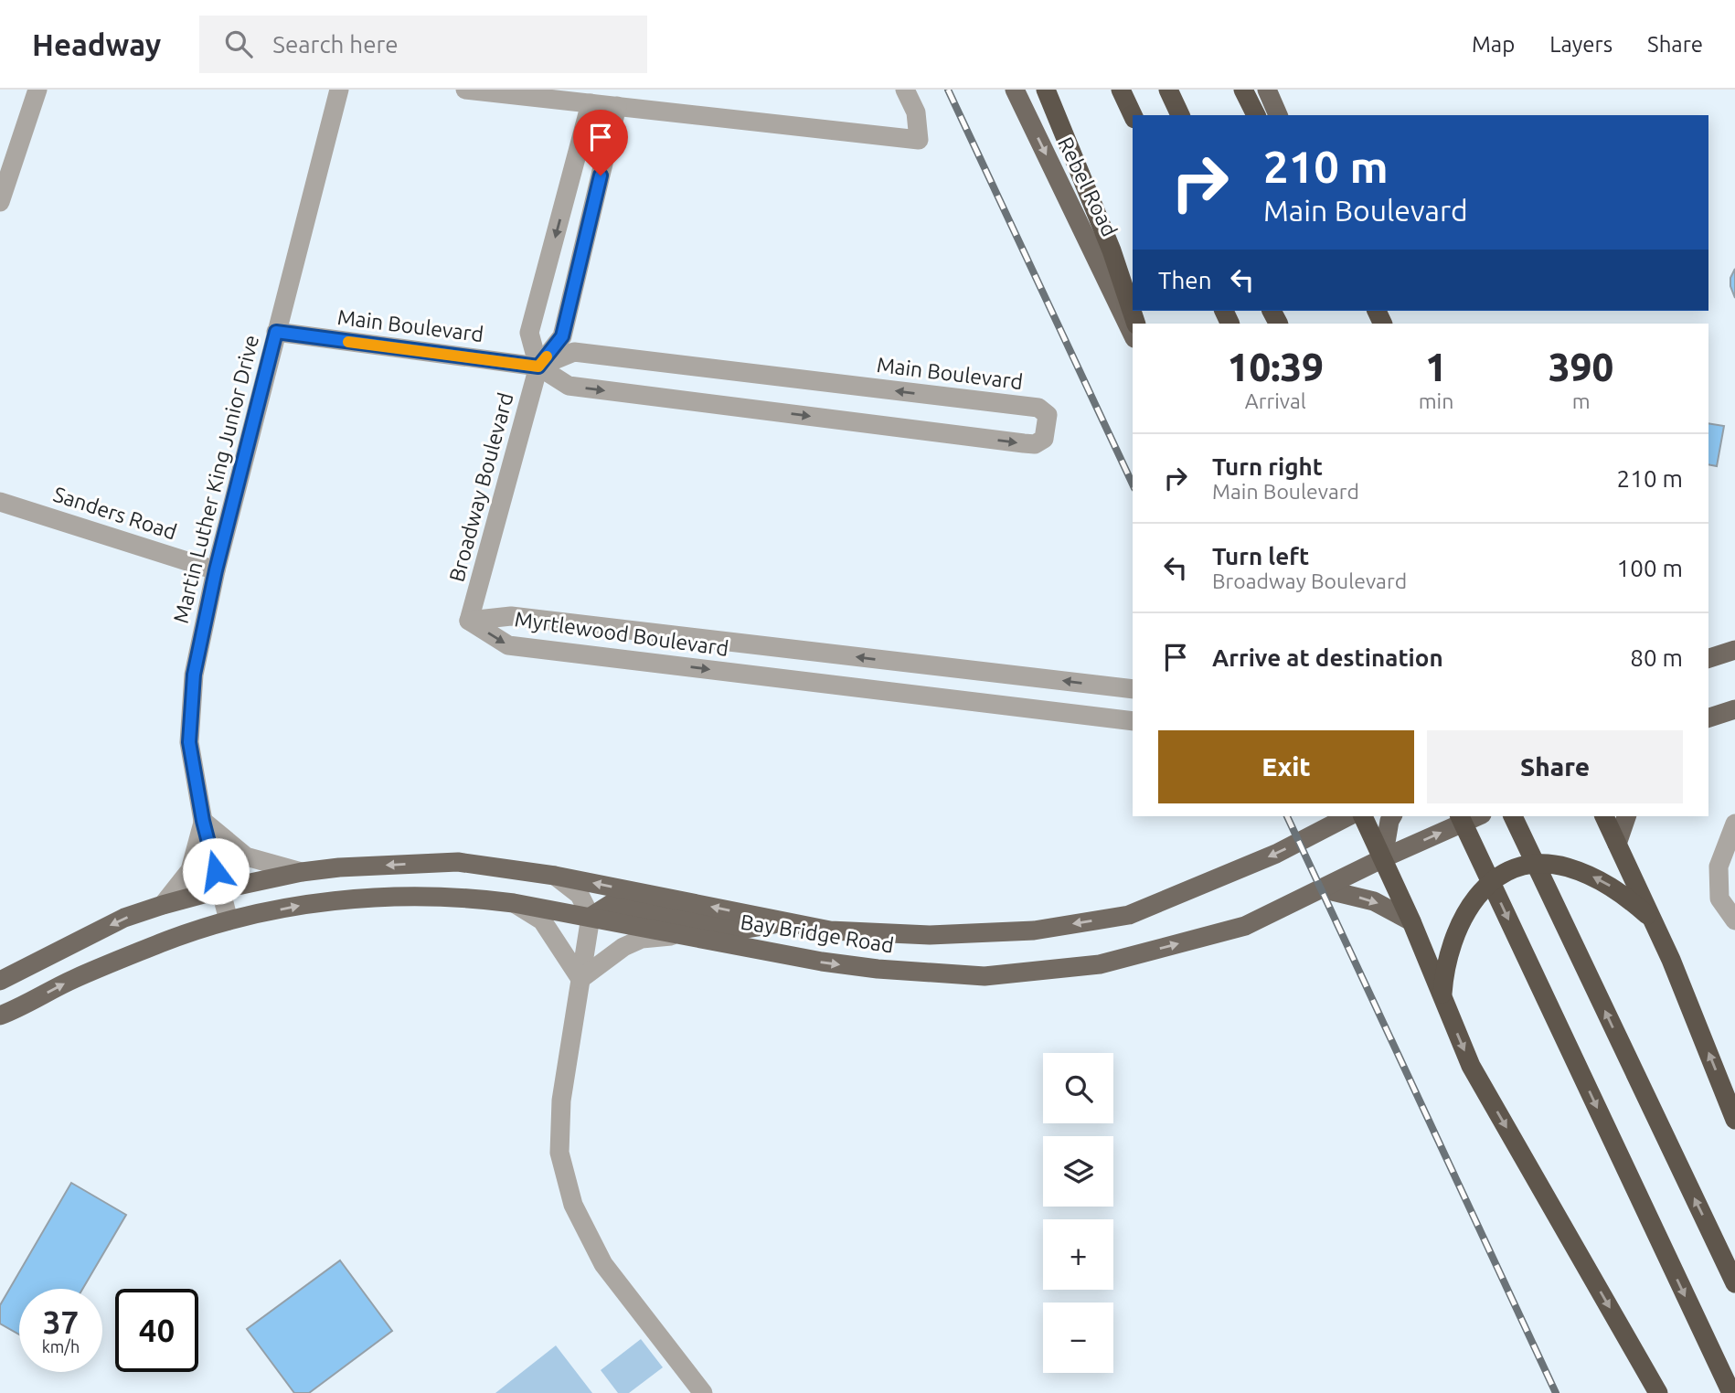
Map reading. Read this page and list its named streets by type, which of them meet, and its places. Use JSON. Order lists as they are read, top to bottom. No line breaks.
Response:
{"streets":{"main road":["Rebel Road","Bay Bridge Road"],"street":["Main Boulevard","Martin Luther King Junior Drive","Broadway Boulevard","Sanders Road","Myrtlewood Boulevard"]},"crossings":[["Main Boulevard","Martin Luther King Junior Drive"],["Main Boulevard","Broadway Boulevard"],["Martin Luther King Junior Drive","Sanders Road"],["Martin Luther King Junior Drive","Bay Bridge Road"],["Broadway Boulevard","Myrtlewood Boulevard"]],"one_way":["Rebel Road"],"page":{"header":"Headway","search":"Search here","nav":["Map","Layers","Share"],"turn":["210 m","Main Boulevard"],"then":"Then","eta":["10:39","Arrival","1","min","390","m"],"list":[{"name":"Turn right","note":"Main Boulevard","value":"210 m"},{"name":"Turn left","note":"Broadway Boulevard","value":"100 m"},{"name":"Arrive at destination","value":"80 m"}],"buttons":["Exit","Share"],"map_buttons":["+","−"],"speed":"37 km/h","limit":"40"}}
